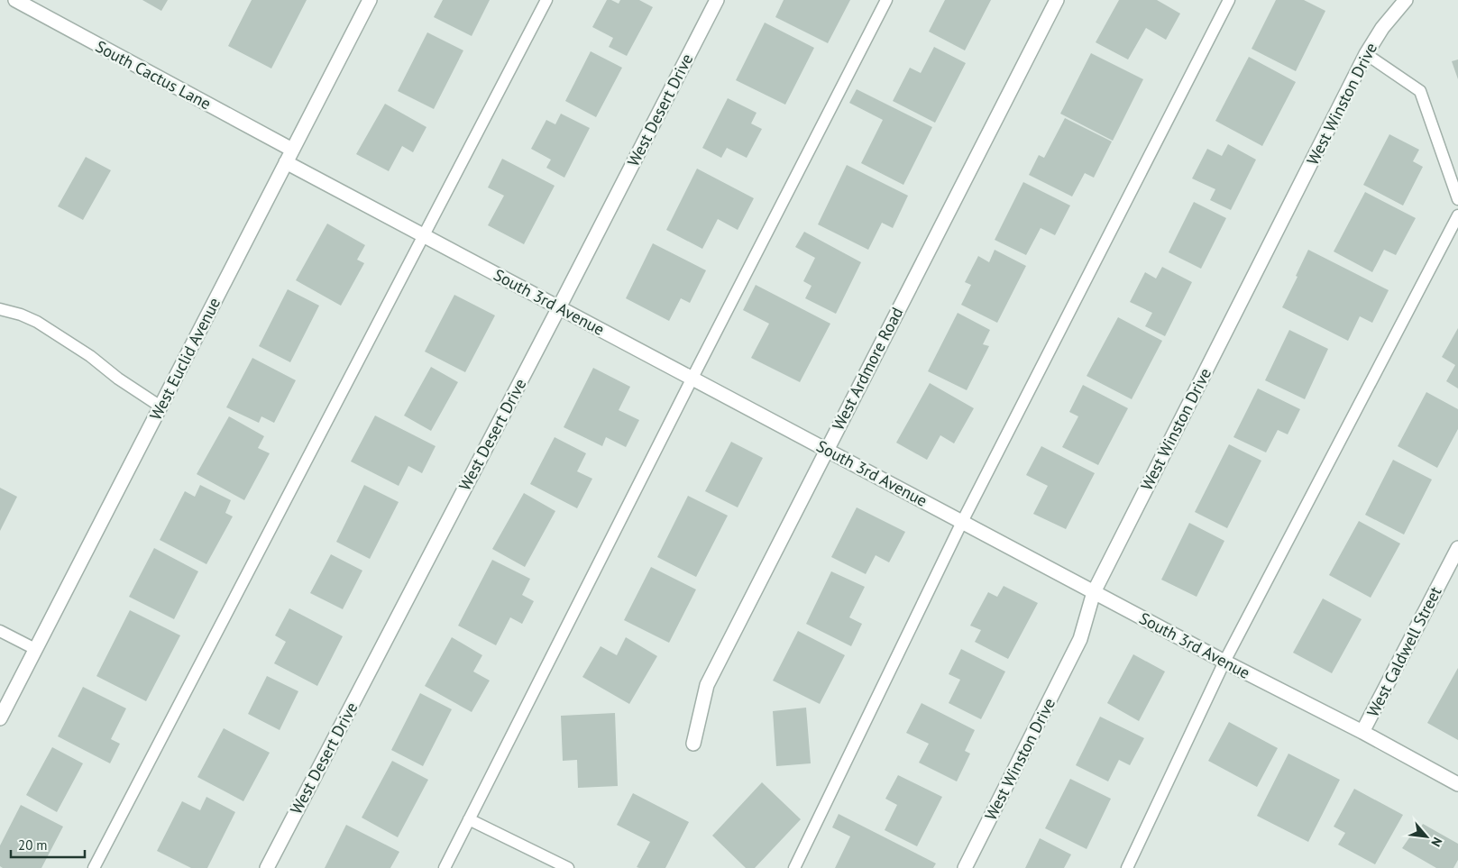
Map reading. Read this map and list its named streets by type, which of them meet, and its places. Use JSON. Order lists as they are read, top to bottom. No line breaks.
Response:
{"streets":{"street":["South Cactus Lane","West Winston Drive","West Desert Drive","South 3rd Avenue","West Euclid Avenue","West Ardmore Road","West Caldwell Street"]},"crossings":[["South Cactus Lane","South 3rd Avenue"],["South Cactus Lane","West Euclid Avenue"],["West Winston Drive","South 3rd Avenue"],["West Desert Drive","South 3rd Avenue"],["South 3rd Avenue","West Euclid Avenue"],["South 3rd Avenue","West Ardmore Road"],["South 3rd Avenue","West Caldwell Street"]],"scale_bar":"20 m","north":"bottom right"}
